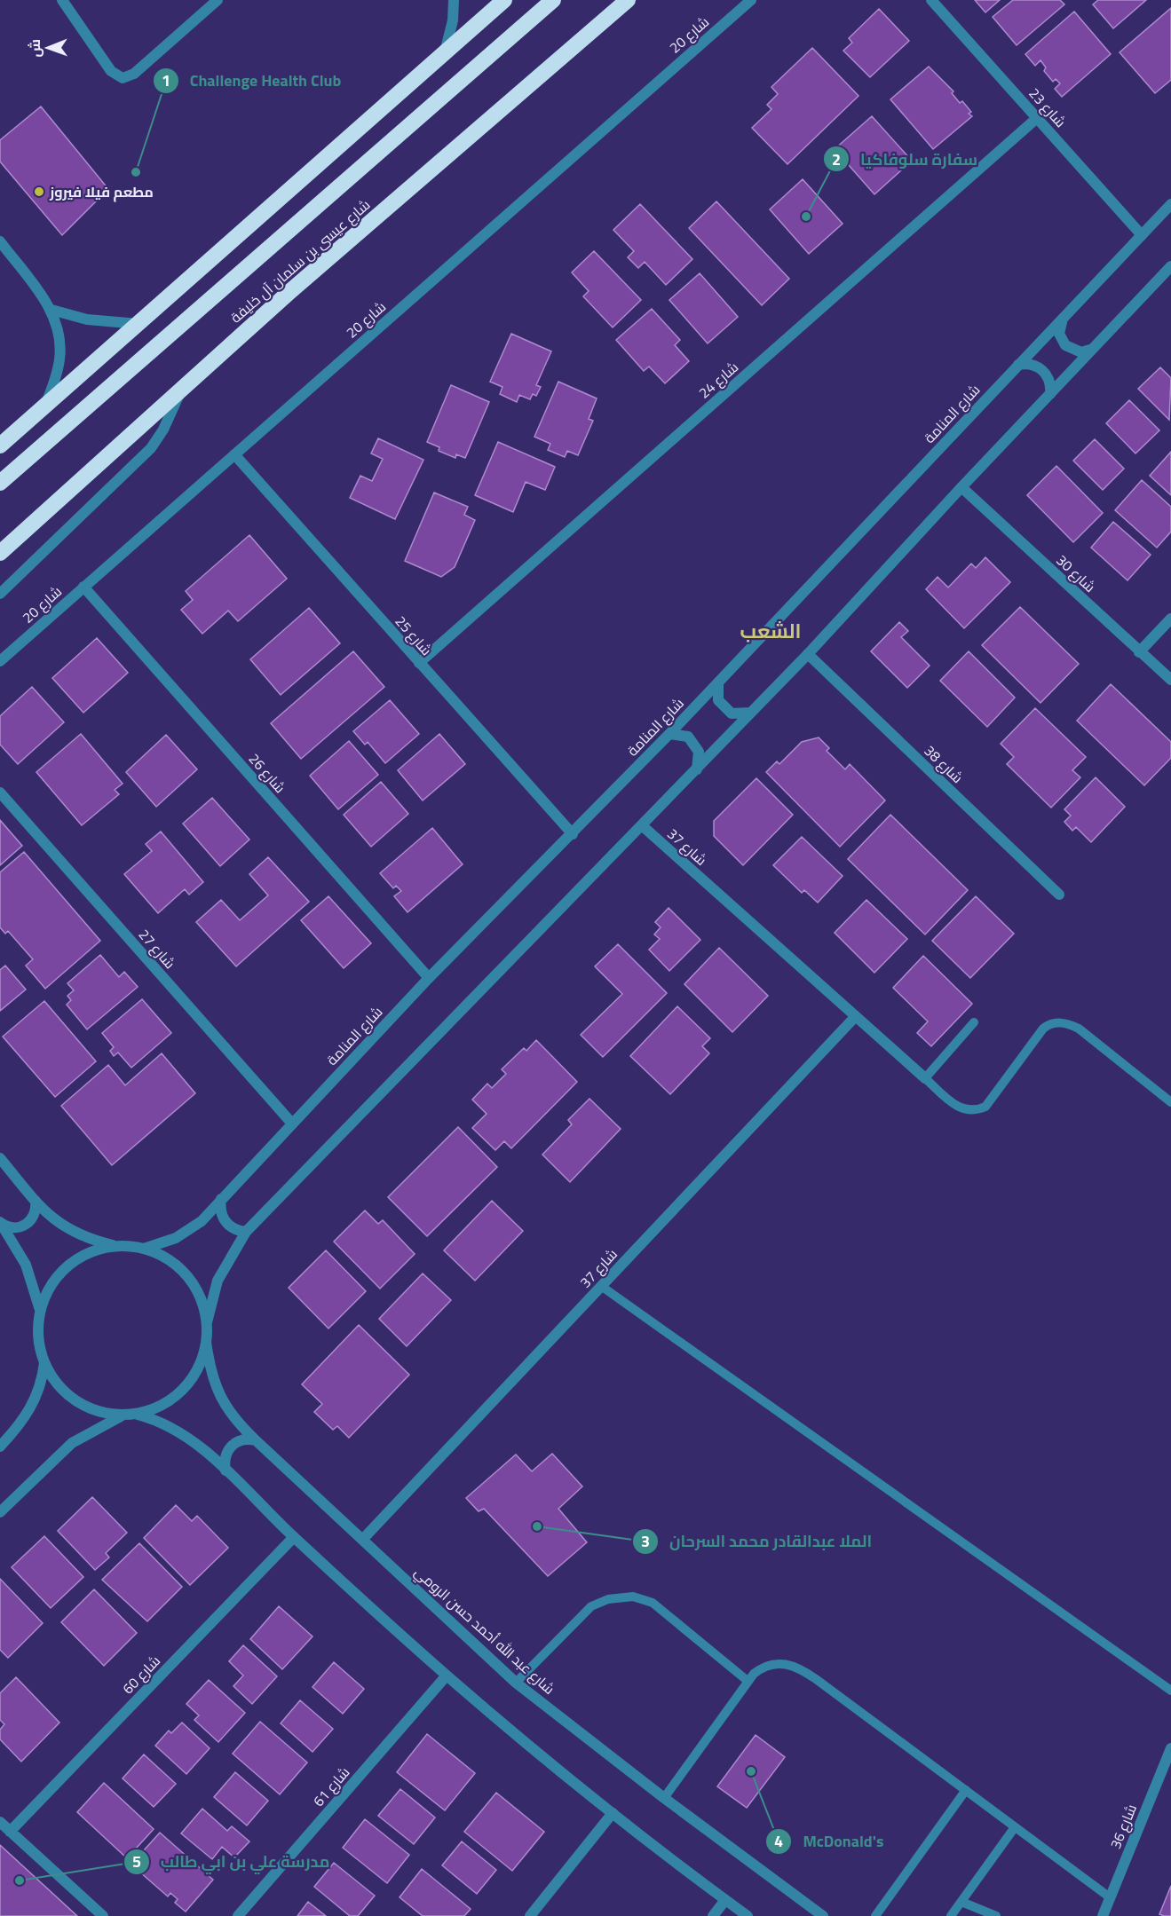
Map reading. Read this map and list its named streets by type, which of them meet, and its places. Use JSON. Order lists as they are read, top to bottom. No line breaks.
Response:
{"streets":{"highway":["شارع عيسى بن سلمان آل خليفة"],"street":["شارع 20","شارع 23","شارع 24","شارع المنامة","شارع 30","شارع 25","شارع 38","شارع 26","شارع 37","شارع 27","شارع عبد الله أحمد حسن الرومي","شارع 60","شارع 61","شارع 36"]},"crossings":[["شارع 20","شارع 25"],["شارع 20","شارع 26"],["شارع 23","شارع 24"],["شارع 23","شارع المنامة"],["شارع 24","شارع 25"],["شارع المنامة","شارع 25"],["شارع المنامة","شارع 26"],["شارع المنامة","شارع 27"],["شارع المنامة","شارع عبد الله أحمد حسن الرومي"],["شارع 37","شارع عبد الله أحمد حسن الرومي"]],"districts":["الشعب"],"places":["Challenge Health Club","مطعم فيلا فيروز","سفارة سلوفاكيا","الملا عبدالقادر محمد السرحان","McDonald's","مدرسة علي بن ابي طالب"],"north":"left"}
